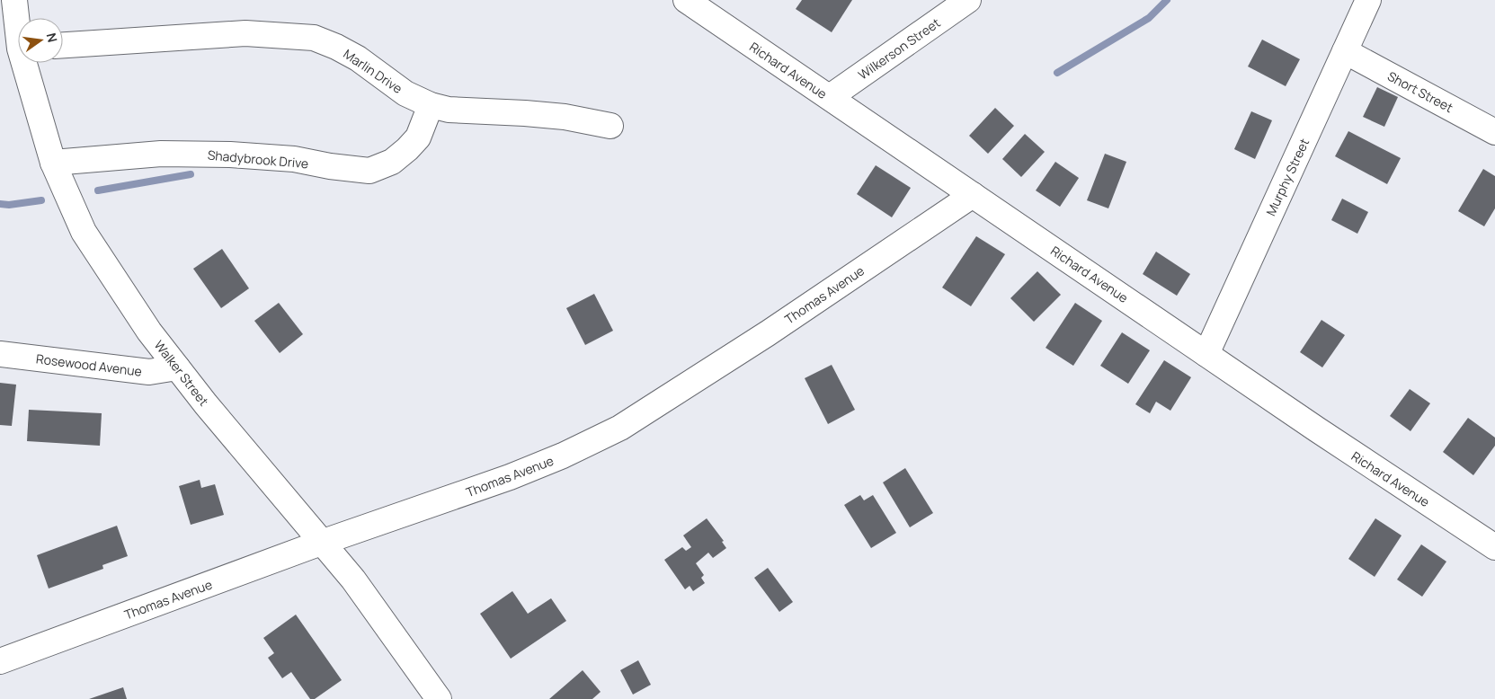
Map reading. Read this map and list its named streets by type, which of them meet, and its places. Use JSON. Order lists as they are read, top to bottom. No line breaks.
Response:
{"streets":{"street":["Wilkerson Street","Richard Avenue","Marlin Drive","Short Street","Shadybrook Drive","Murphy Street","Thomas Avenue","Rosewood Avenue","Walker Street"]},"crossings":[["Wilkerson Street","Richard Avenue"],["Richard Avenue","Murphy Street"],["Richard Avenue","Thomas Avenue"],["Marlin Drive","Shadybrook Drive"],["Short Street","Murphy Street"],["Shadybrook Drive","Walker Street"],["Thomas Avenue","Walker Street"],["Rosewood Avenue","Walker Street"]],"north":"right"}
